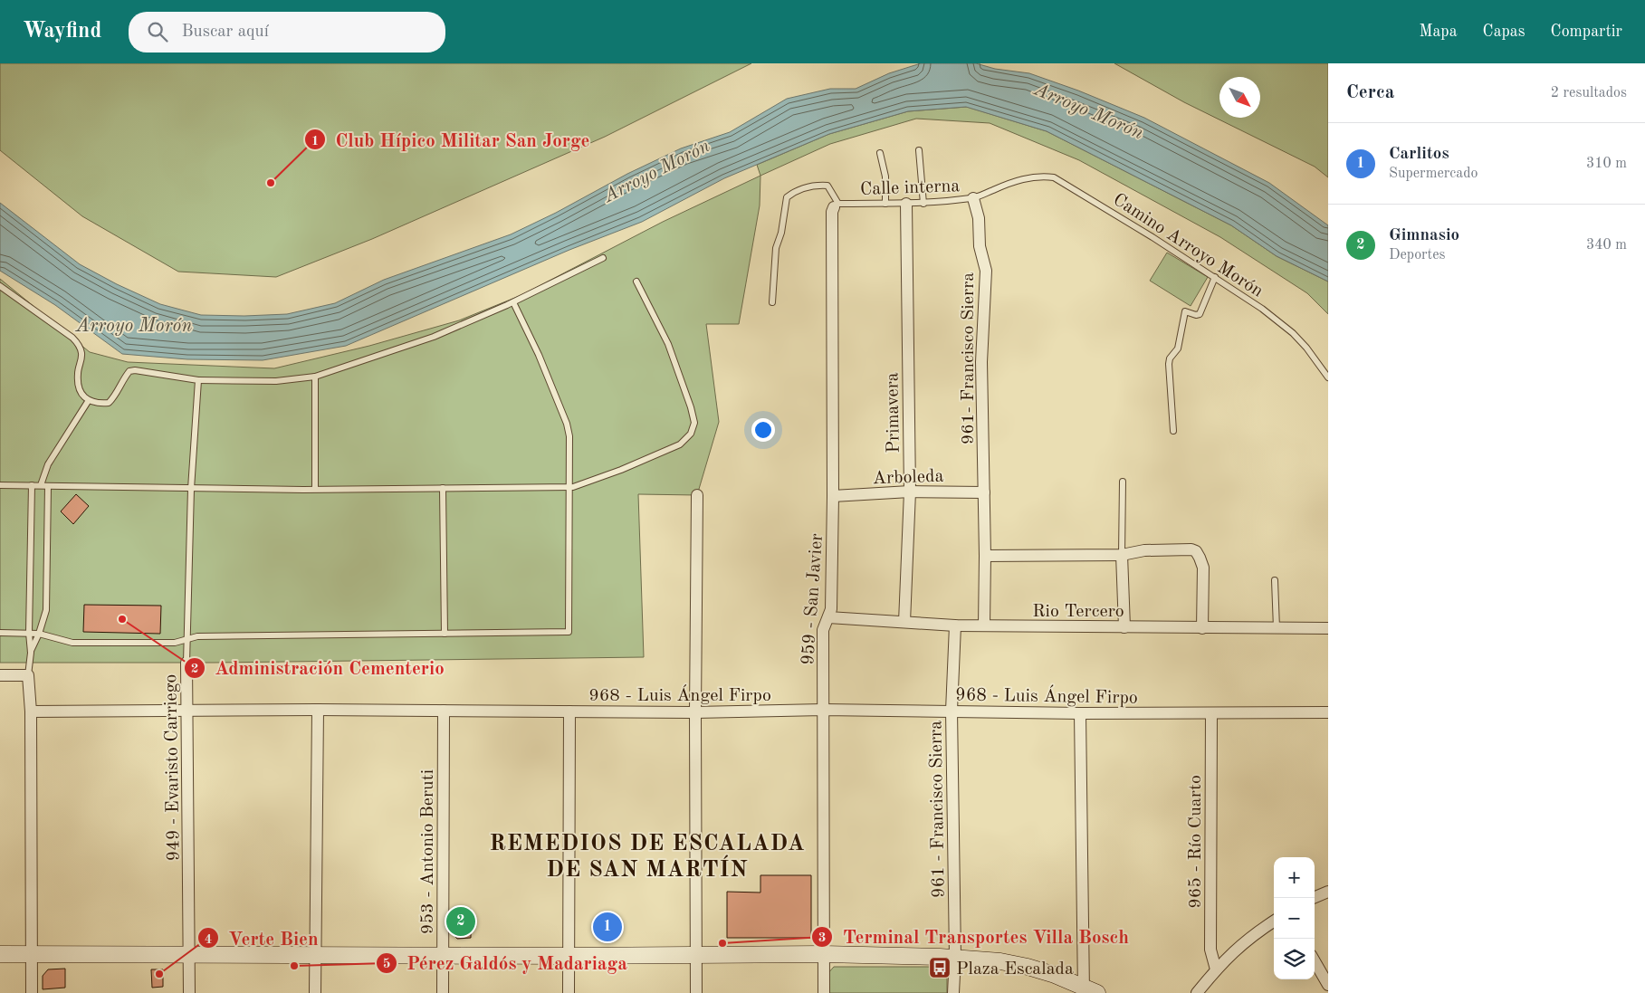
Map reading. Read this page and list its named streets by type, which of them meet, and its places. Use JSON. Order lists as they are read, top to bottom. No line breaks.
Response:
{"streets":{"street":["961- Francisco Sierra","Primavera","Arboleda","959 - San Javier","Rio Tercero","968 - Luis Ángel Firpo","949 - Evaristo Carriego","961 - Francisco Sierra","965 - Río Cuarto","953 - Antonio Beruti"],"lane":["Calle interna","Camino Arroyo Morón"]},"crossings":[["Calle interna","Camino Arroyo Morón"],["Calle interna","961- Francisco Sierra"],["Calle interna","Primavera"],["Calle interna","959 - San Javier"],["961- Francisco Sierra","Arboleda"],["961- Francisco Sierra","Rio Tercero"],["Primavera","Arboleda"],["Primavera","Rio Tercero"],["Arboleda","959 - San Javier"],["959 - San Javier","Rio Tercero"],["959 - San Javier","968 - Luis Ángel Firpo"],["Rio Tercero","961 - Francisco Sierra"],["968 - Luis Ángel Firpo","949 - Evaristo Carriego"],["968 - Luis Ángel Firpo","961 - Francisco Sierra"],["968 - Luis Ángel Firpo","965 - Río Cuarto"],["968 - Luis Ángel Firpo","953 - Antonio Beruti"]],"districts":["REMEDIOS DE ESCALADA DE SAN MARTÍN"],"water":["Arroyo Morón"],"places":{"other":["Club Hípico Militar San Jorge","Administración Cementerio","Terminal Transportes Villa Bosch","Pérez Galdós y Madariaga","Verte Bien"],"bus stop":["Plaza Escalada"]},"north":"bottom right","page":{"header":"Wayfind","search":"Buscar aquí","nav":["Mapa","Capas","Compartir"],"heading":["Cerca","2 resultados"],"list":[{"mark":"1","name":"Carlitos","note":"Supermercado","value":"310 m"},{"mark":"2","name":"Gimnasio","note":"Deportes","value":"340 m"}],"map_buttons":["+","−"],"pins":["2","1"]}}
